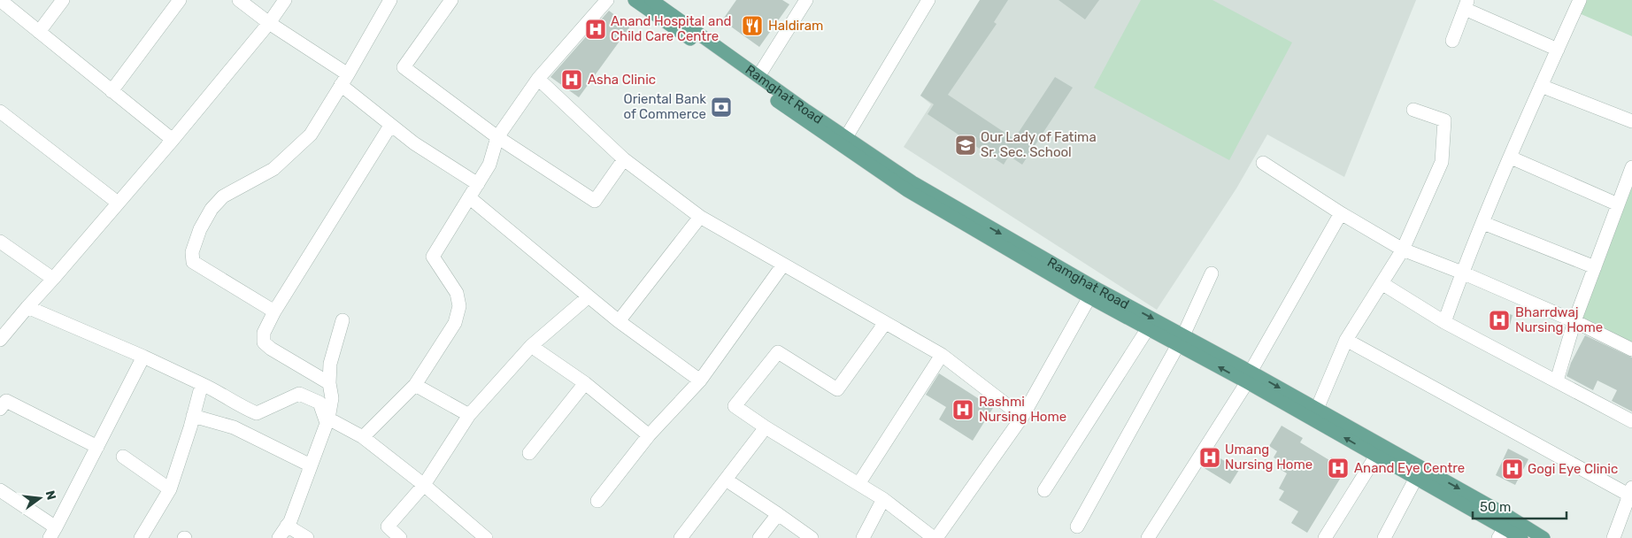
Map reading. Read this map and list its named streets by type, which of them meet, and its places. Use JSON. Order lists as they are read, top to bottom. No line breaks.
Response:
{"streets":{"main road":["Ramghat Road"]},"places":{"restaurant":["Haldiram"],"hospital":["Anand Hospital and Child Care Centre","Asha Clinic","Bharrdwaj Nursing Home","Rashmi Nursing Home","Umang Nursing Home","Anand Eye Centre","Gogi Eye Clinic"],"bank":["Oriental Bank of Commerce"],"school or university":["Our Lady of Fatima Sr. Sec. School"]},"scale_bar":"50 m","north":"right"}
